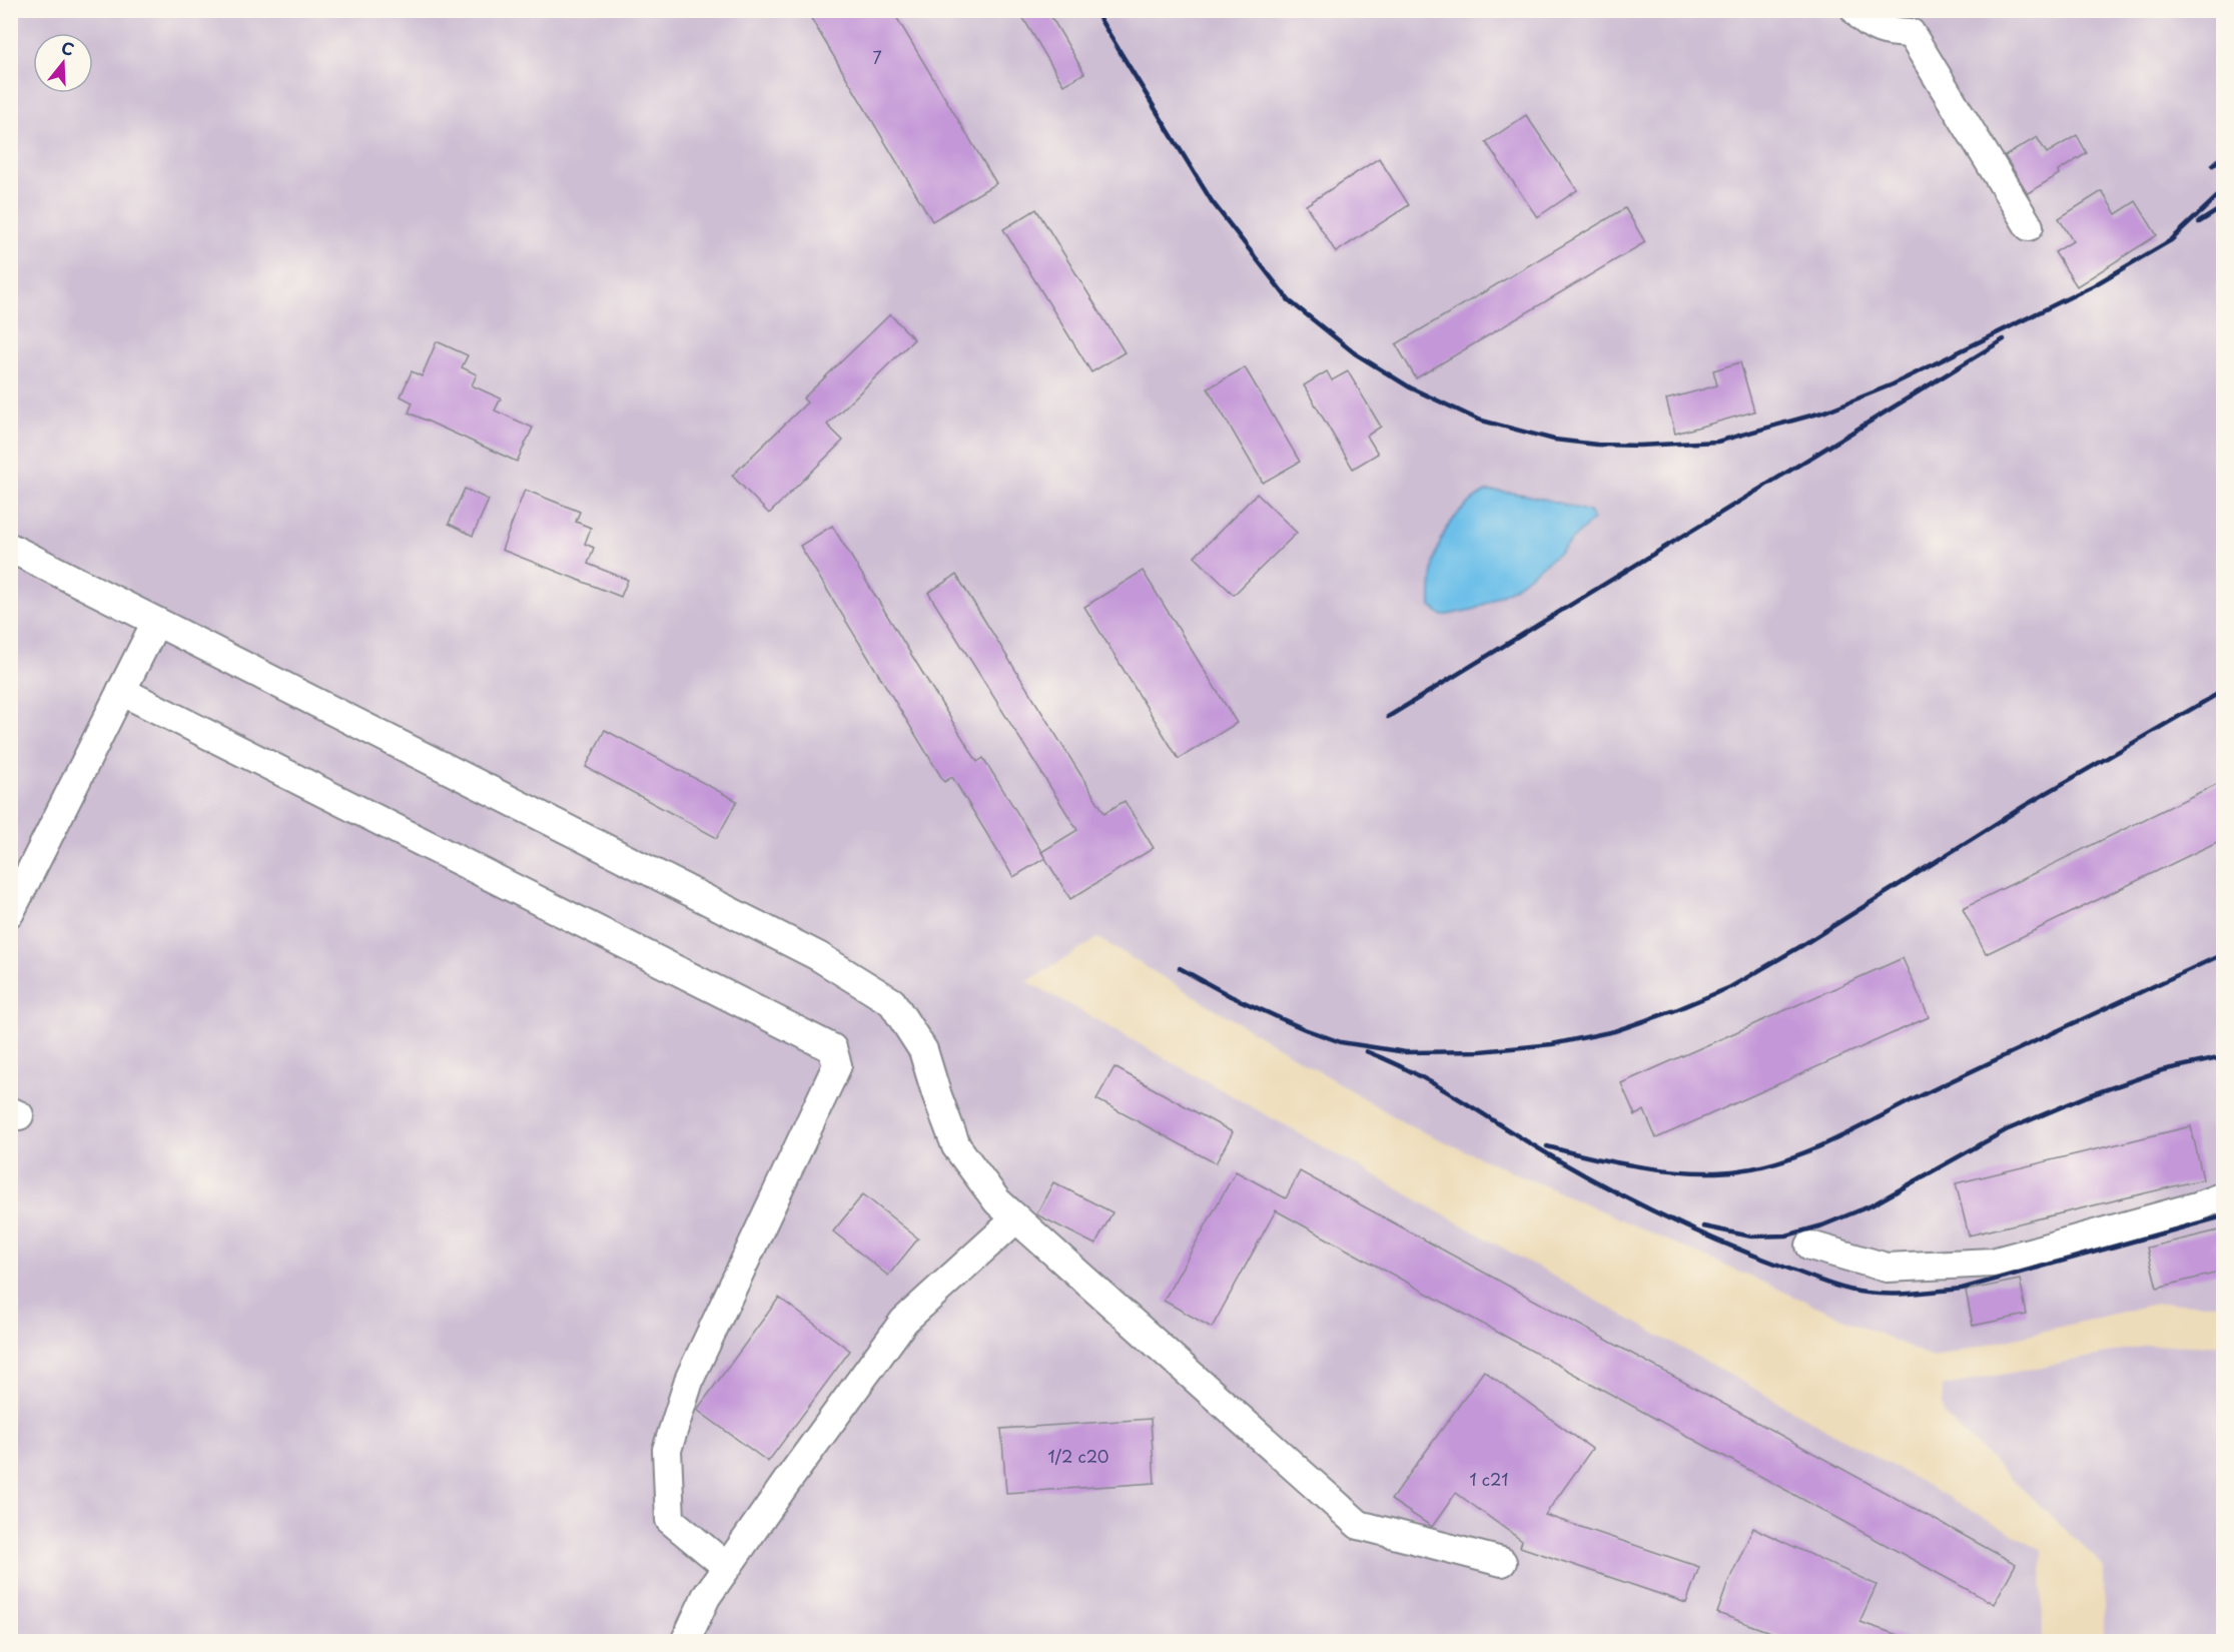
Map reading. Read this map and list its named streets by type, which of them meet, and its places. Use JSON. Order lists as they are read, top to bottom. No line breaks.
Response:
{"house_numbers":["7","1/2 с20","1 с21"],"north":"top"}
